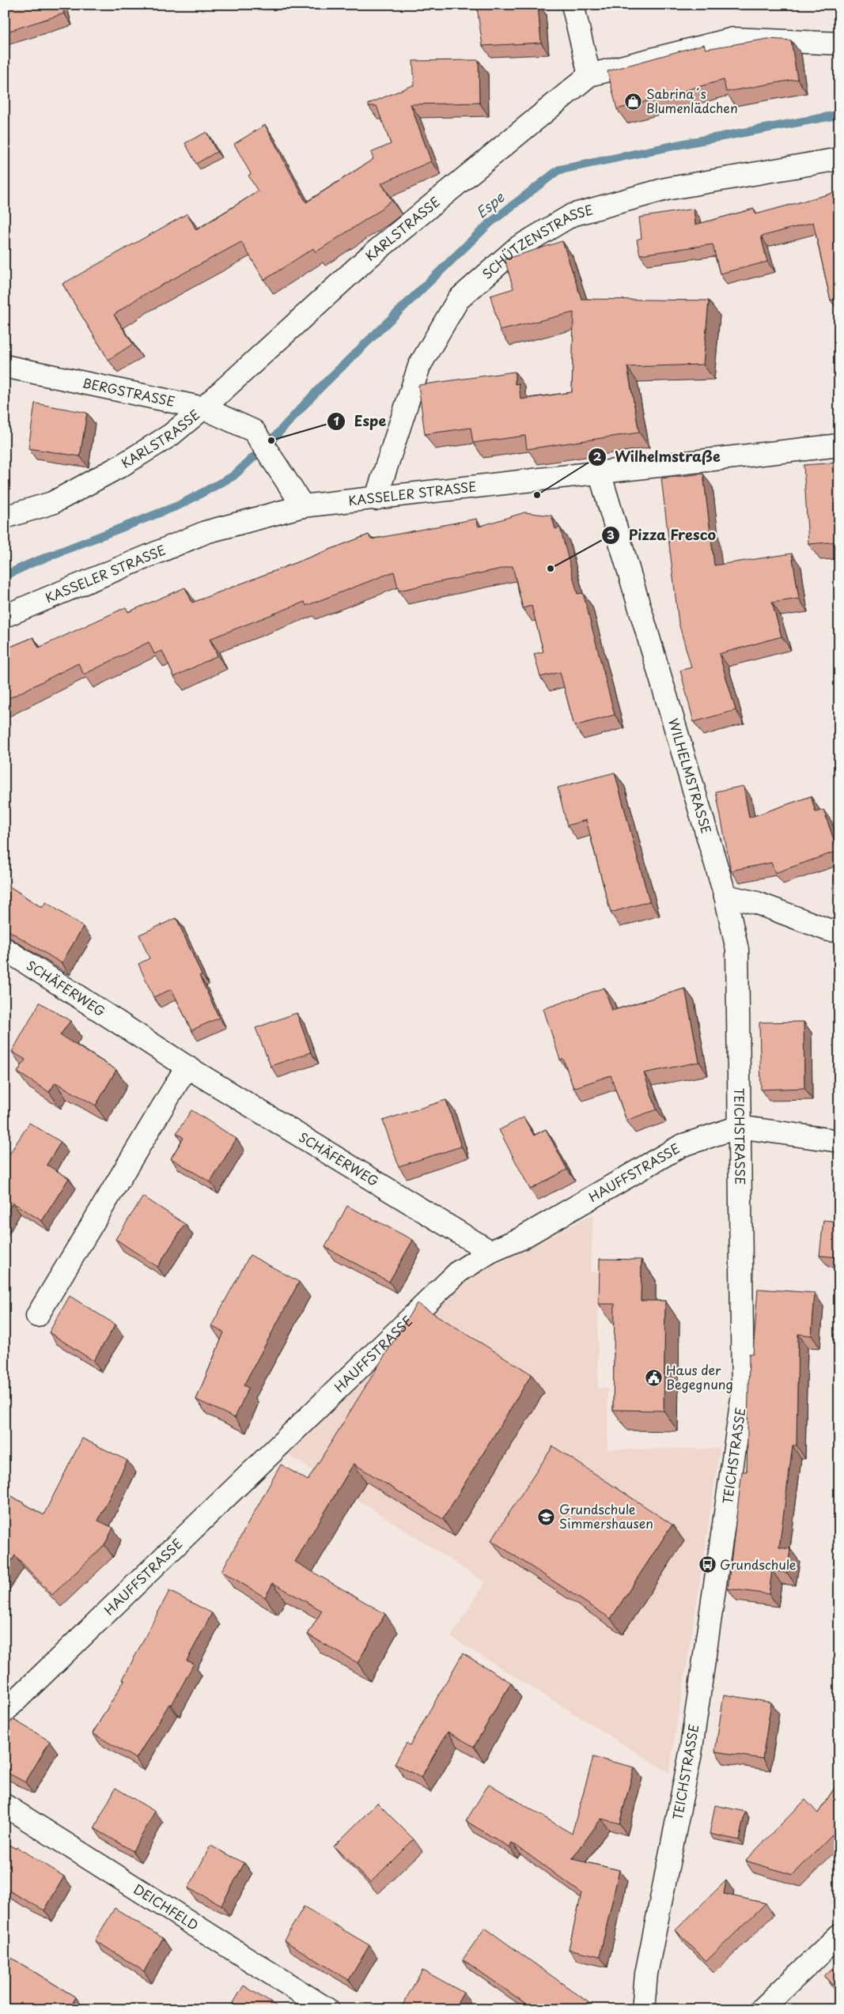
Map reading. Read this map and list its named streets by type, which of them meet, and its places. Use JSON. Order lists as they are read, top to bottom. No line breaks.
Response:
{"streets":{"street":["KARLSTRASSE","SCHÜTZENSTRASSE","BERGSTRASSE","KASSELER STRASSE","WILHELMSTRASSE","SCHÄFERWEG","TEICHSTRASSE","HAUFFSTRASSE","DEICHFELD"]},"crossings":[["KARLSTRASSE","BERGSTRASSE"],["SCHÜTZENSTRASSE","KASSELER STRASSE"],["BERGSTRASSE","KASSELER STRASSE"],["KASSELER STRASSE","WILHELMSTRASSE"],["WILHELMSTRASSE","TEICHSTRASSE"],["SCHÄFERWEG","HAUFFSTRASSE"],["TEICHSTRASSE","HAUFFSTRASSE"]],"water":["Espe"],"places":{"shop":["Sabrina´s Blumenlädchen"],"other":["Espe","Wilhelmstraße","Pizza Fresco"],"public building":["Haus der Begegnung"],"school or university":["Grundschule Simmershausen"],"bus stop":["Grundschule"]}}
